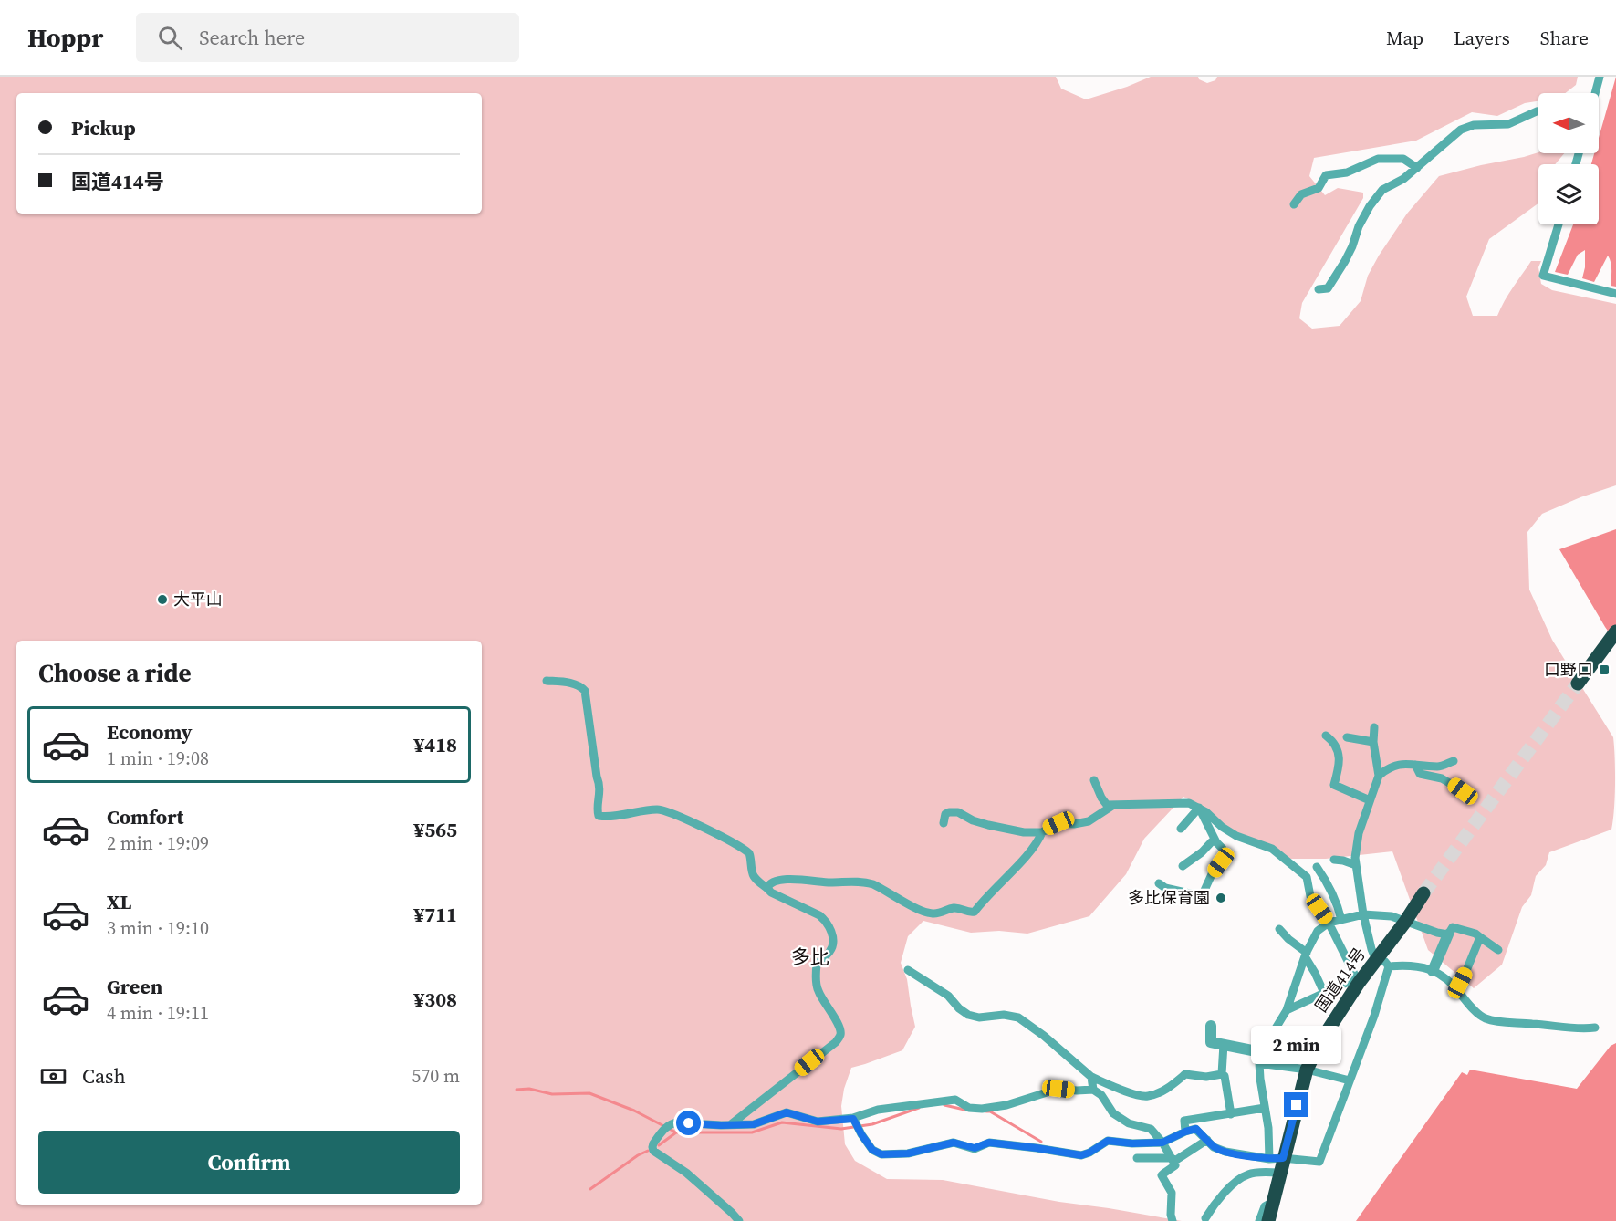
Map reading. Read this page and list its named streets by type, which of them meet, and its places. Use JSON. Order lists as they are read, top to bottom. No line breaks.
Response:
{"streets":{"highway":["国道414号"]},"districts":["多比"],"places":{"other":["大平山","多比保育園"],"transit":["口野口"]},"north":"left","page":{"header":"Hoppr","search":"Search here","nav":["Map","Layers","Share"],"banner":["Pickup","国道414号"],"heading":"Choose a ride","list":[{"name":"Economy","note":"1 min · 19:08","value":"¥418"},{"name":"Comfort","note":"2 min · 19:09","value":"¥565"},{"name":"XL","note":"3 min · 19:10","value":"¥711"},{"name":"Green","note":"4 min · 19:11","value":"¥308"}],"bubble":"2 min","pay":["Cash","570 m"],"buttons":"Confirm"}}
